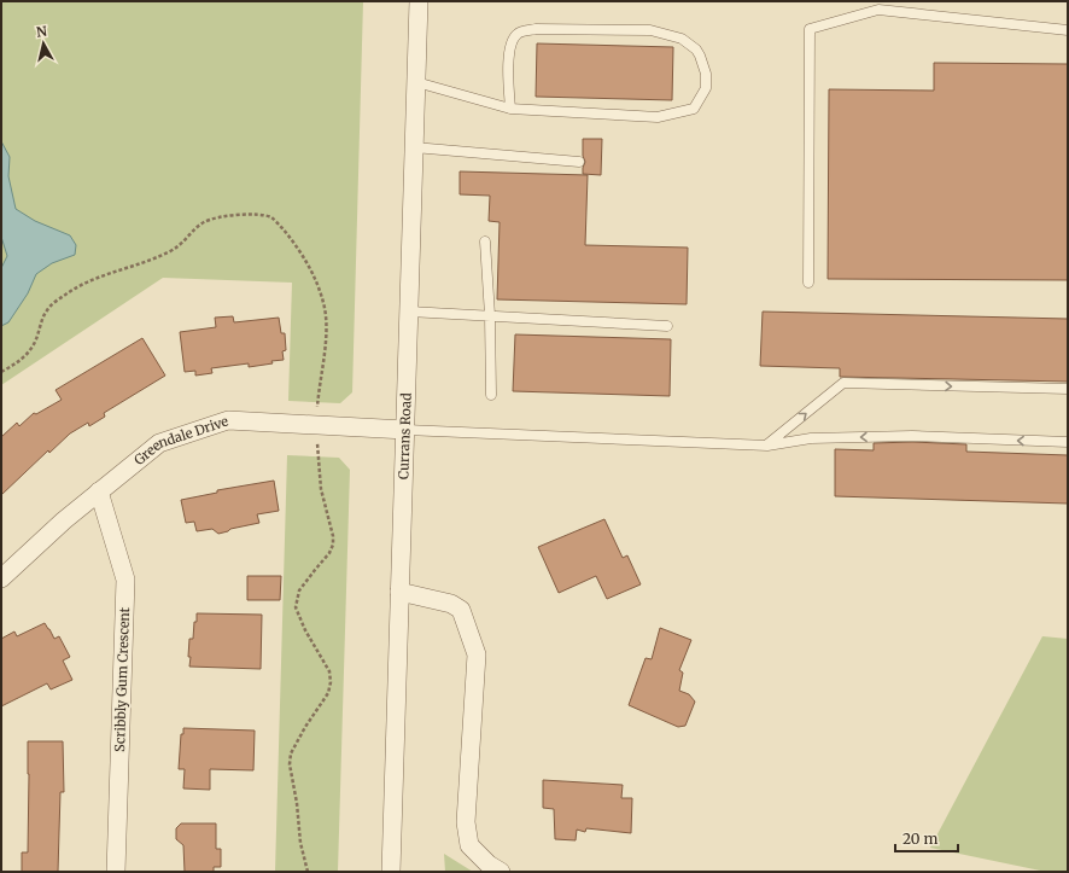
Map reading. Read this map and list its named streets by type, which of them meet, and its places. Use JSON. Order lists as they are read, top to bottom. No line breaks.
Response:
{"streets":{"street":["Currans Road","Greendale Drive","Scribbly Gum Crescent"]},"crossings":[["Currans Road","Greendale Drive"],["Greendale Drive","Scribbly Gum Crescent"]],"scale_bar":"20 m","north":"top"}
